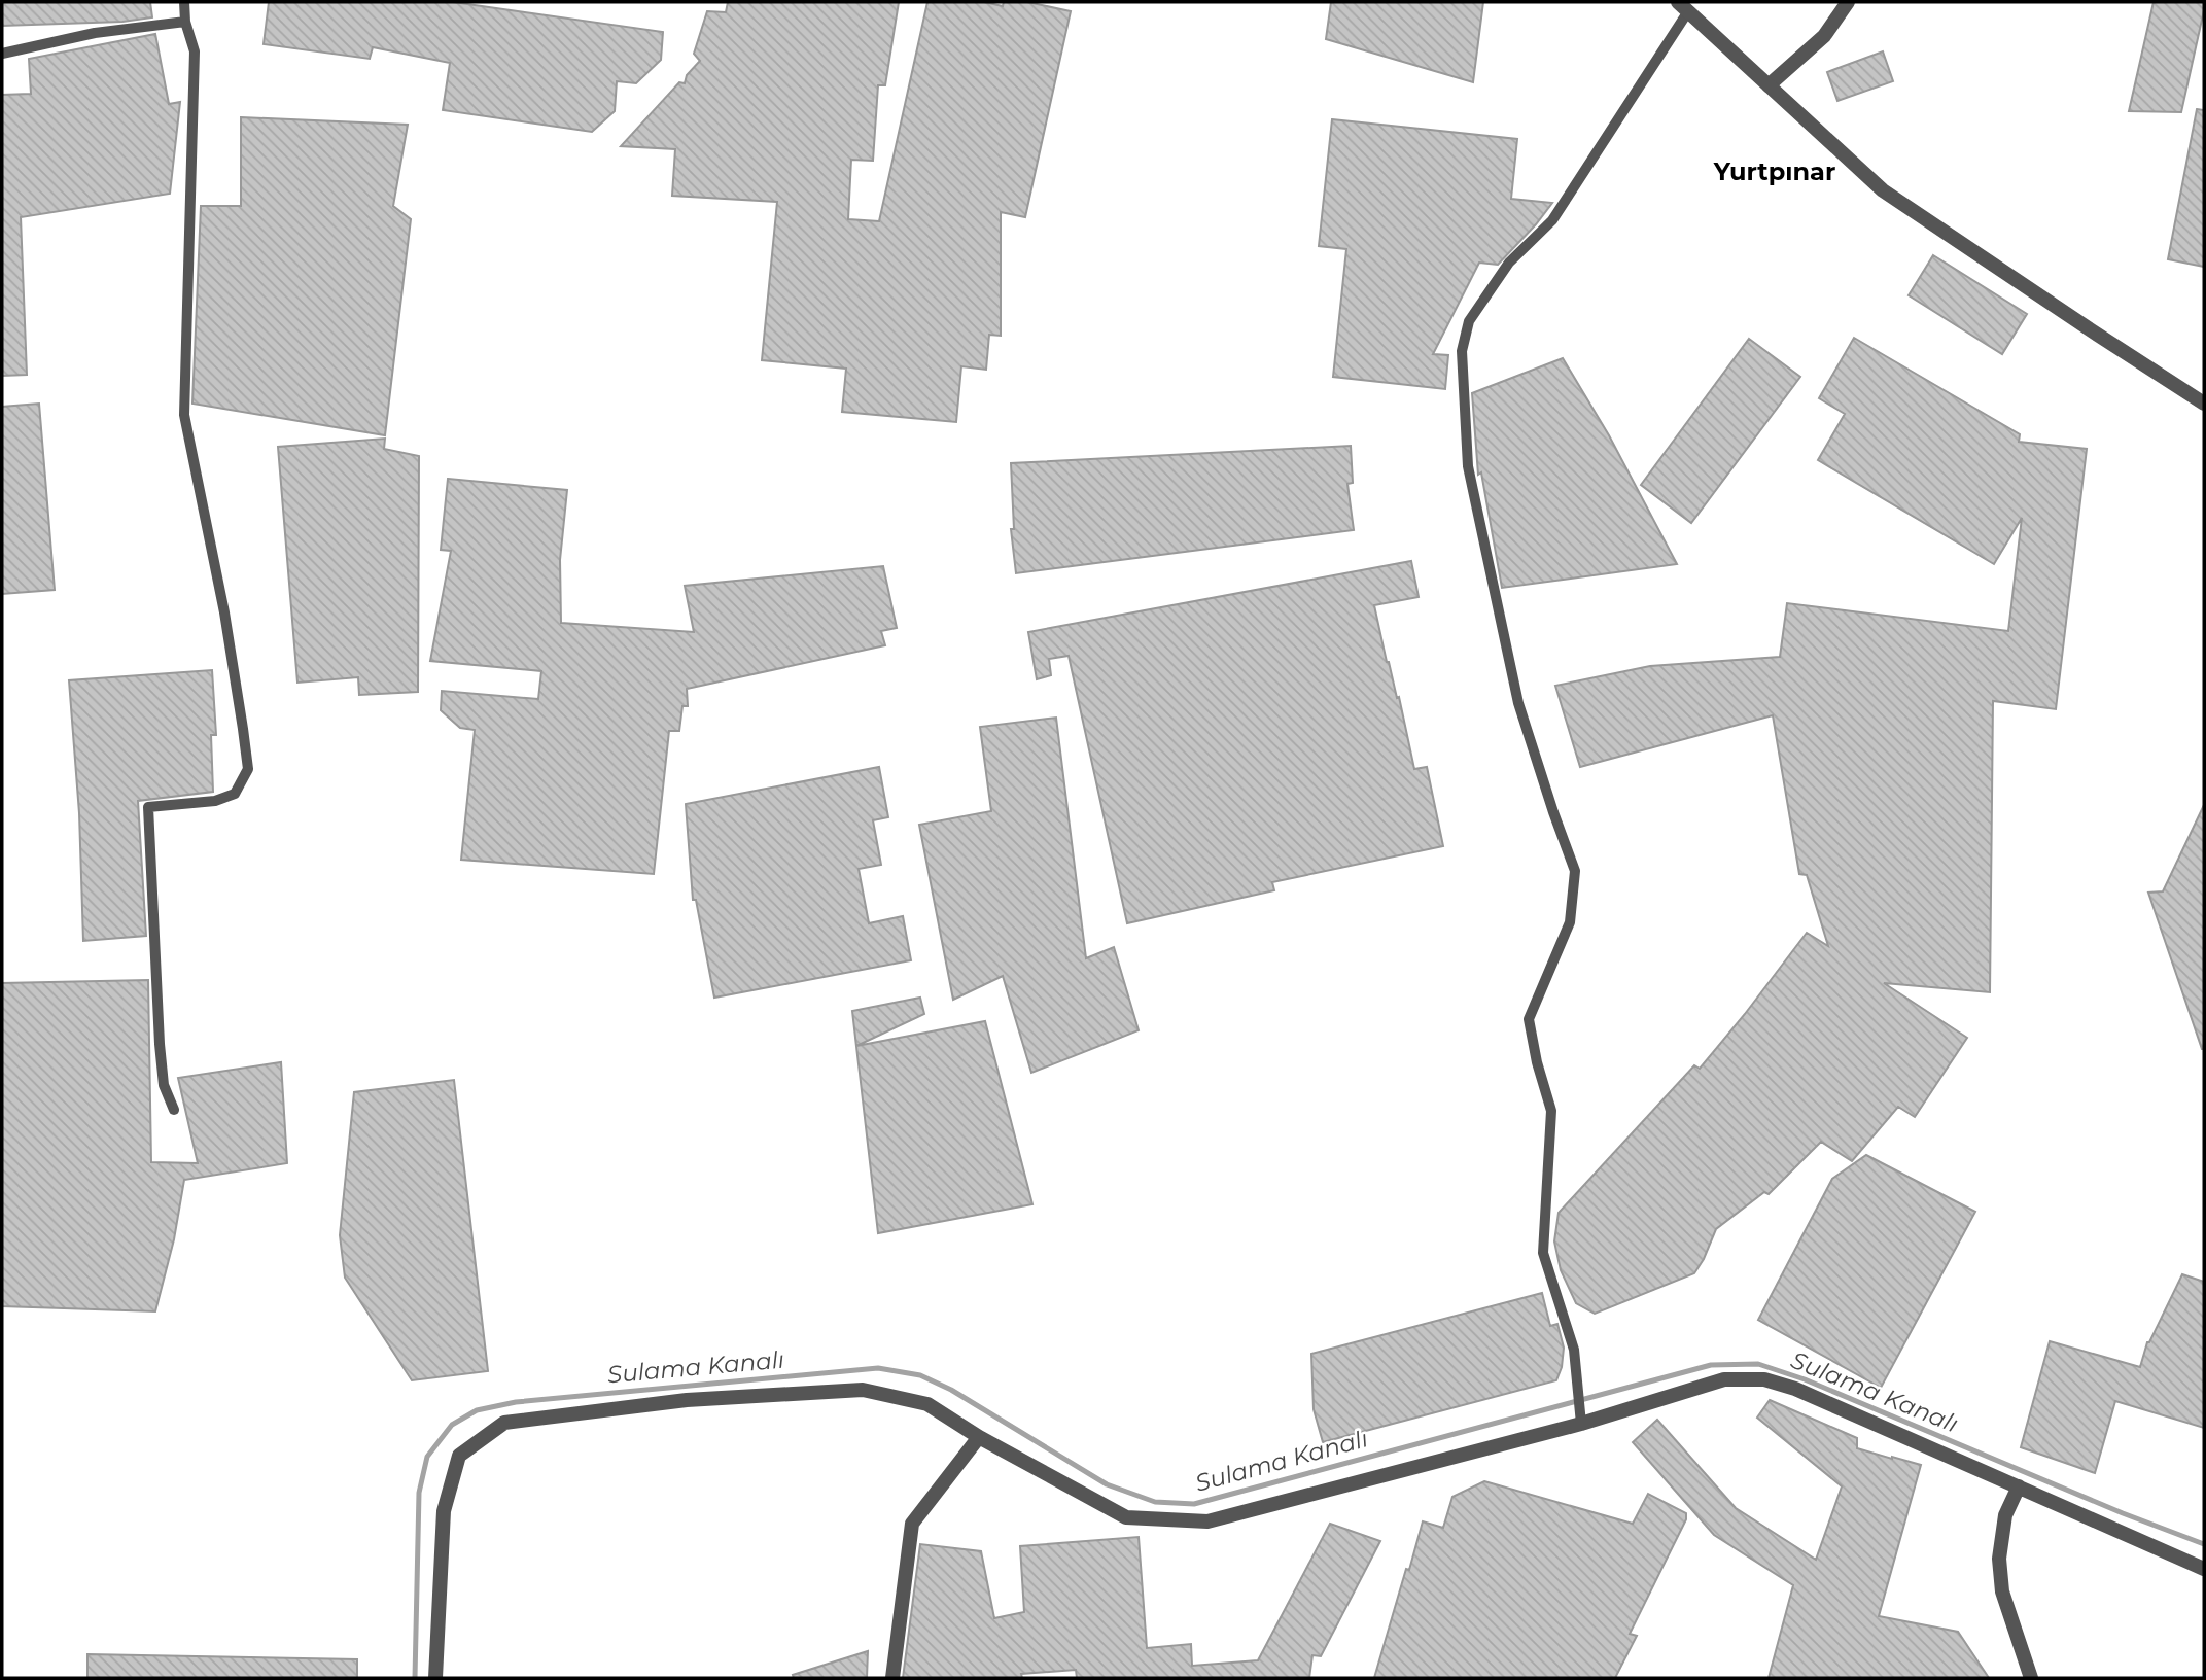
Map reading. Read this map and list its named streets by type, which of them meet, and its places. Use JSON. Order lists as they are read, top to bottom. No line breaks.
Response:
{"districts":["Yurtpınar"],"water":["Sulama Kanalı"]}
